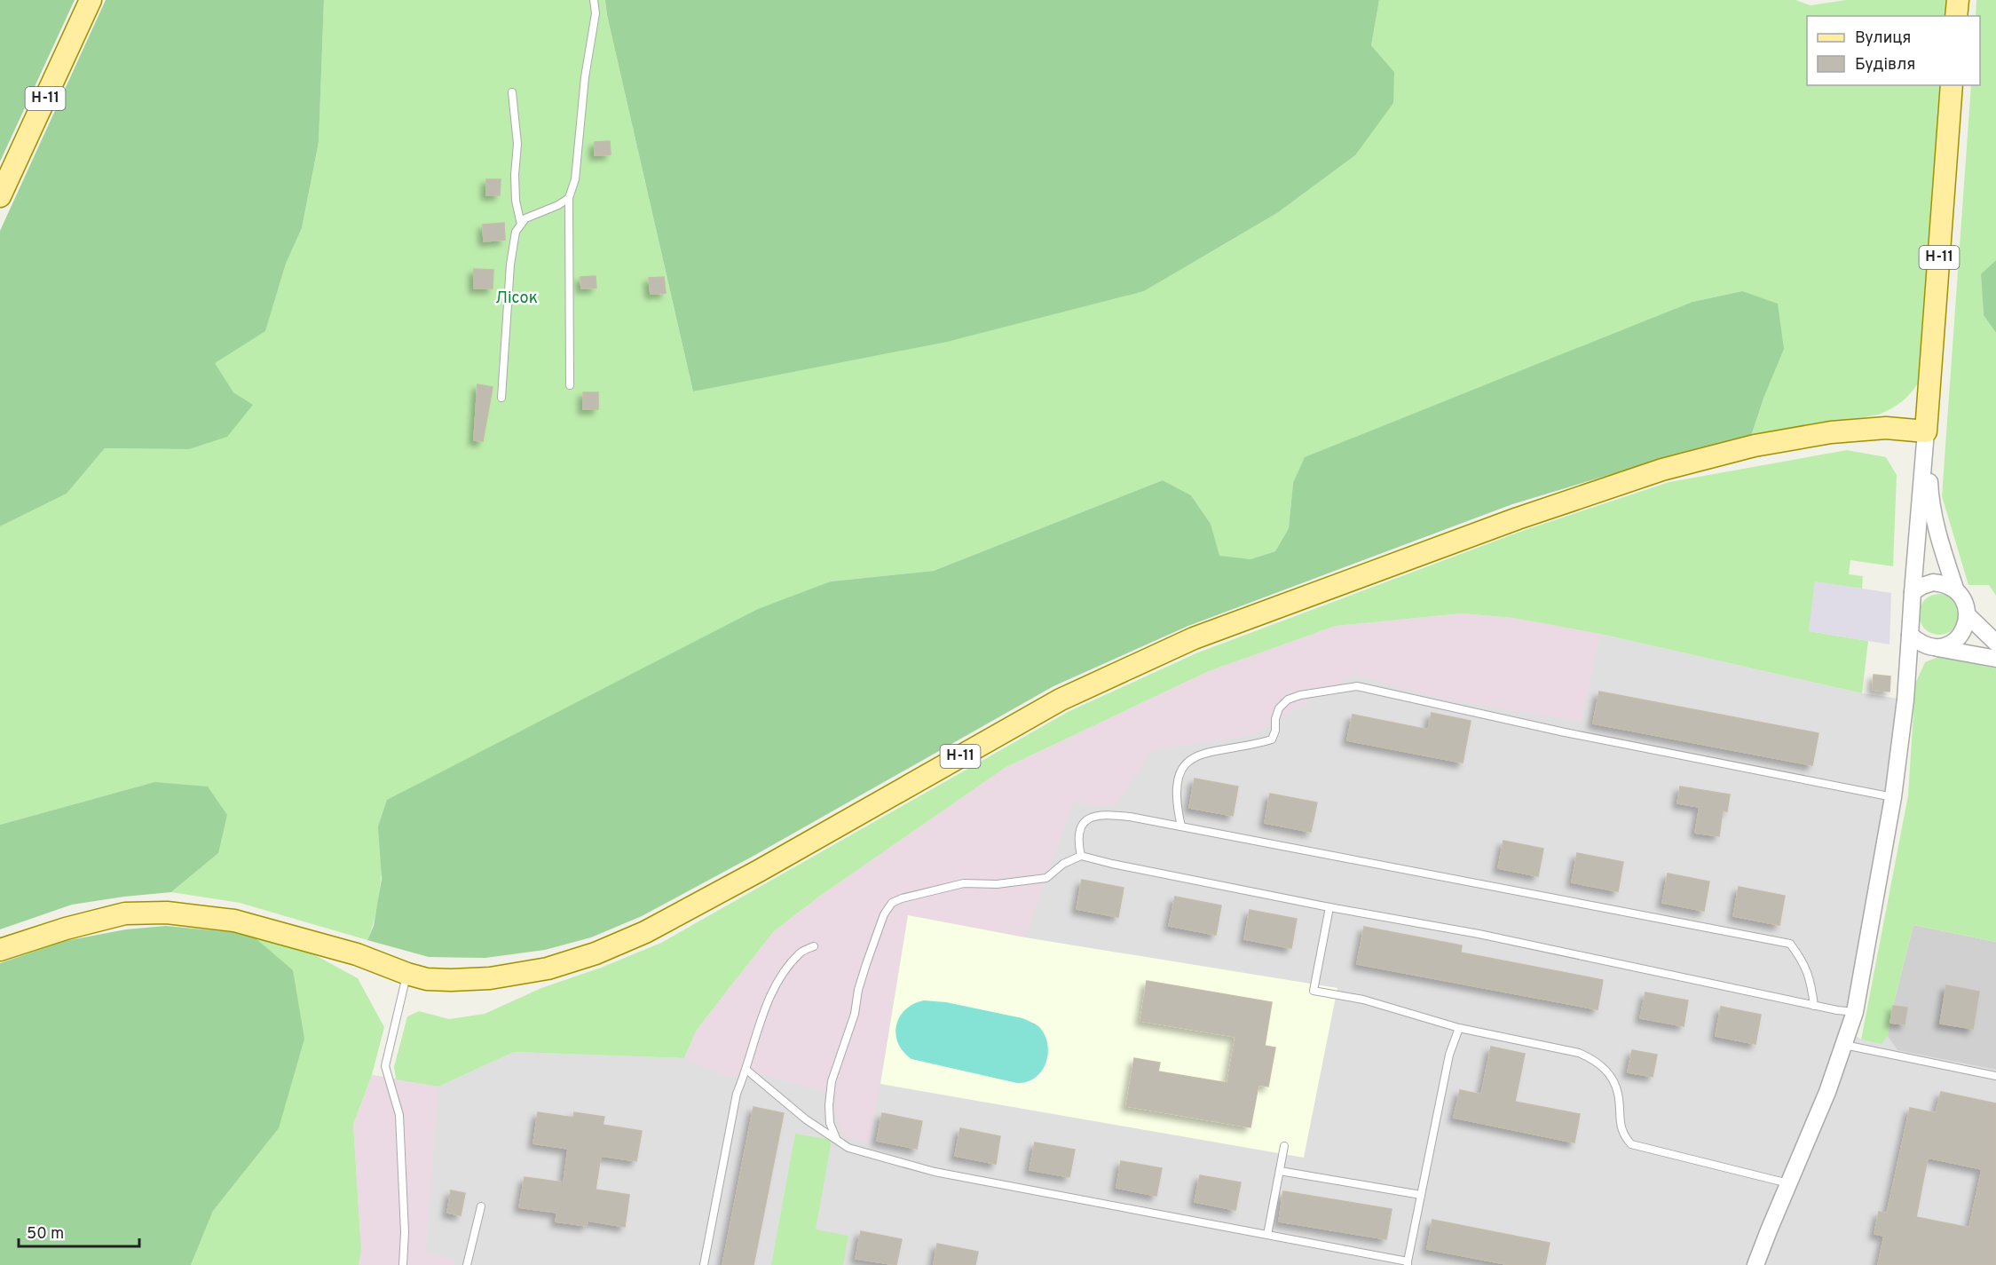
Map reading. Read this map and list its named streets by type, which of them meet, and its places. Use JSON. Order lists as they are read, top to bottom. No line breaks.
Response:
{"streets":{"main road":["Н-11"]},"parks":["Лісок"],"legend":["Вулиця","Будівля"],"scale_bar":"50 m"}
